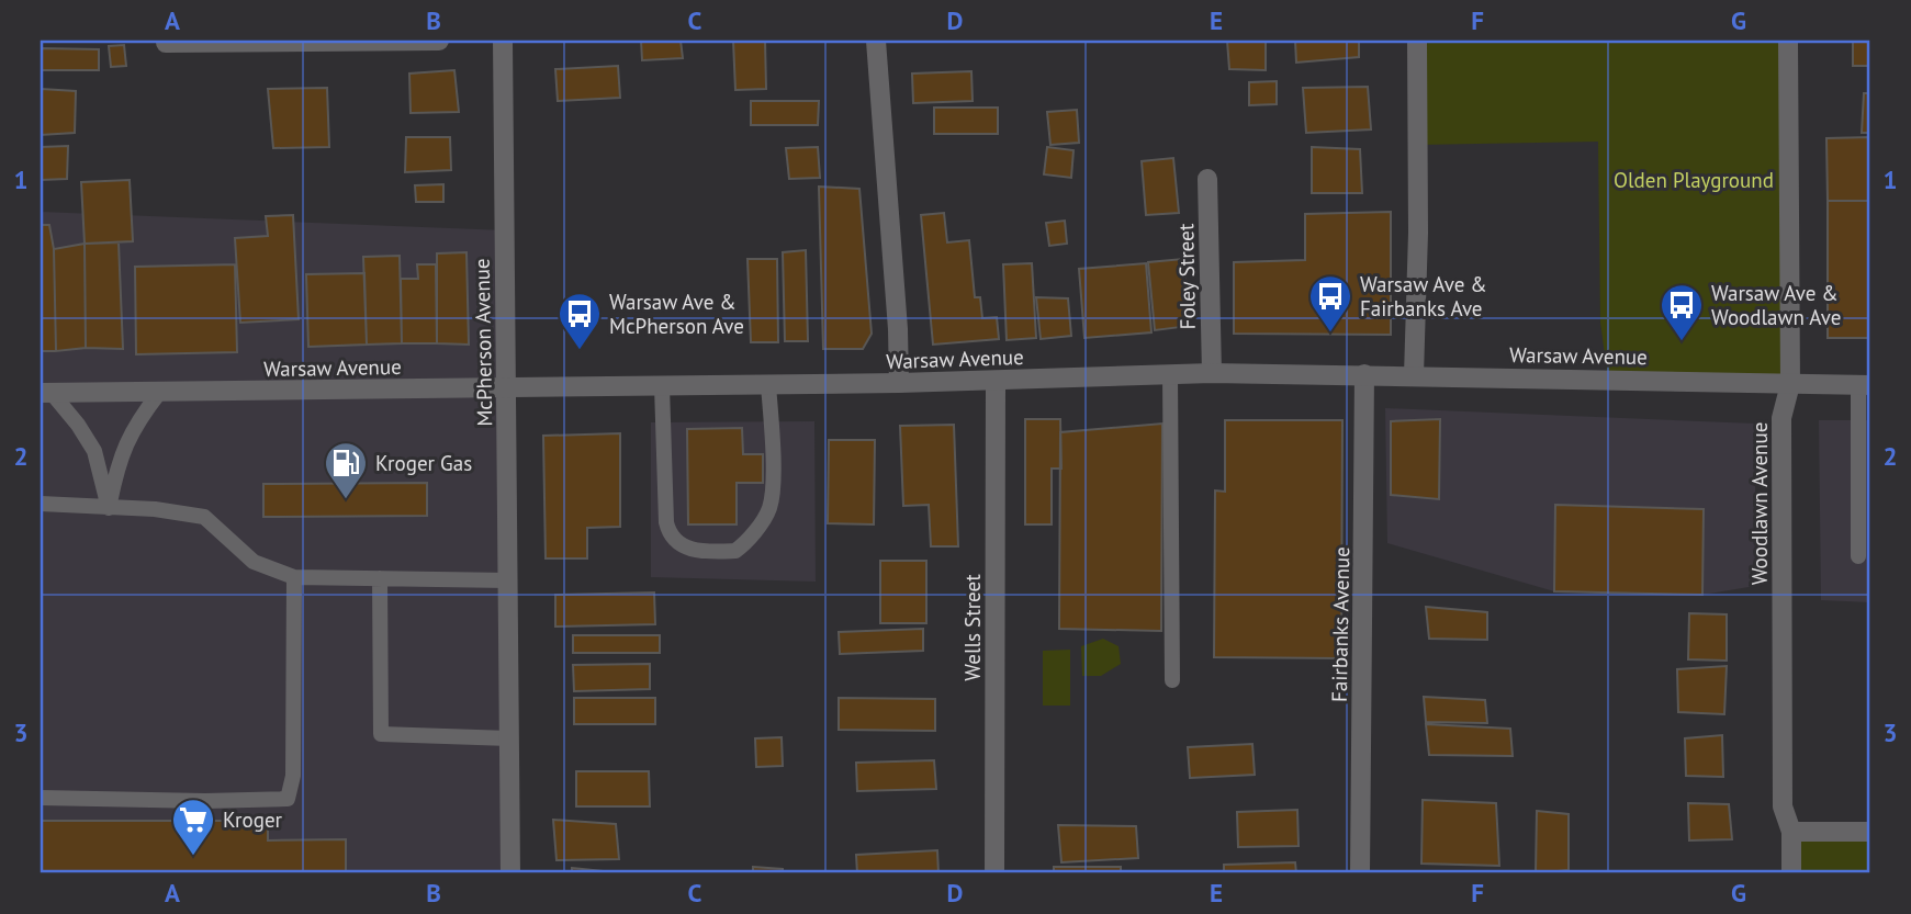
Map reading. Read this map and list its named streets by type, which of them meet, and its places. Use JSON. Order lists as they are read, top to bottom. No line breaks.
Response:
{"streets":{"street":["Foley Street","McPherson Avenue","Warsaw Avenue","Woodlawn Avenue","Fairbanks Avenue","Wells Street"]},"crossings":[["Foley Street","Warsaw Avenue"],["McPherson Avenue","Warsaw Avenue"],["Warsaw Avenue","Woodlawn Avenue"],["Warsaw Avenue","Fairbanks Avenue"],["Warsaw Avenue","Wells Street"]],"parks":["Olden Playground"],"places":{"bus stop":["Warsaw Ave & Fairbanks Ave","Warsaw Ave & Woodlawn Ave","Warsaw Ave & McPherson Ave"],"fuel station":["Kroger Gas"],"supermarket":["Kroger"]},"grid":{"columns":["A","B","C","D","E","F","G"],"rows":["1","2","3"]}}
